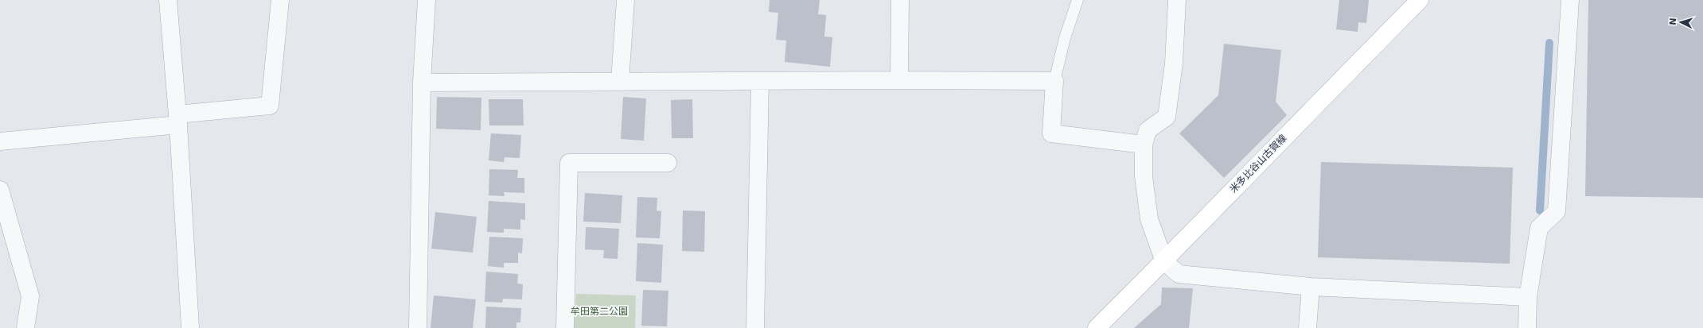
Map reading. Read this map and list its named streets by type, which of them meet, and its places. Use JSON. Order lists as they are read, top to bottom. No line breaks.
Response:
{"streets":{"main road":["米多比谷山古賀線"]},"parks":["牟田第二公園"],"north":"left"}
